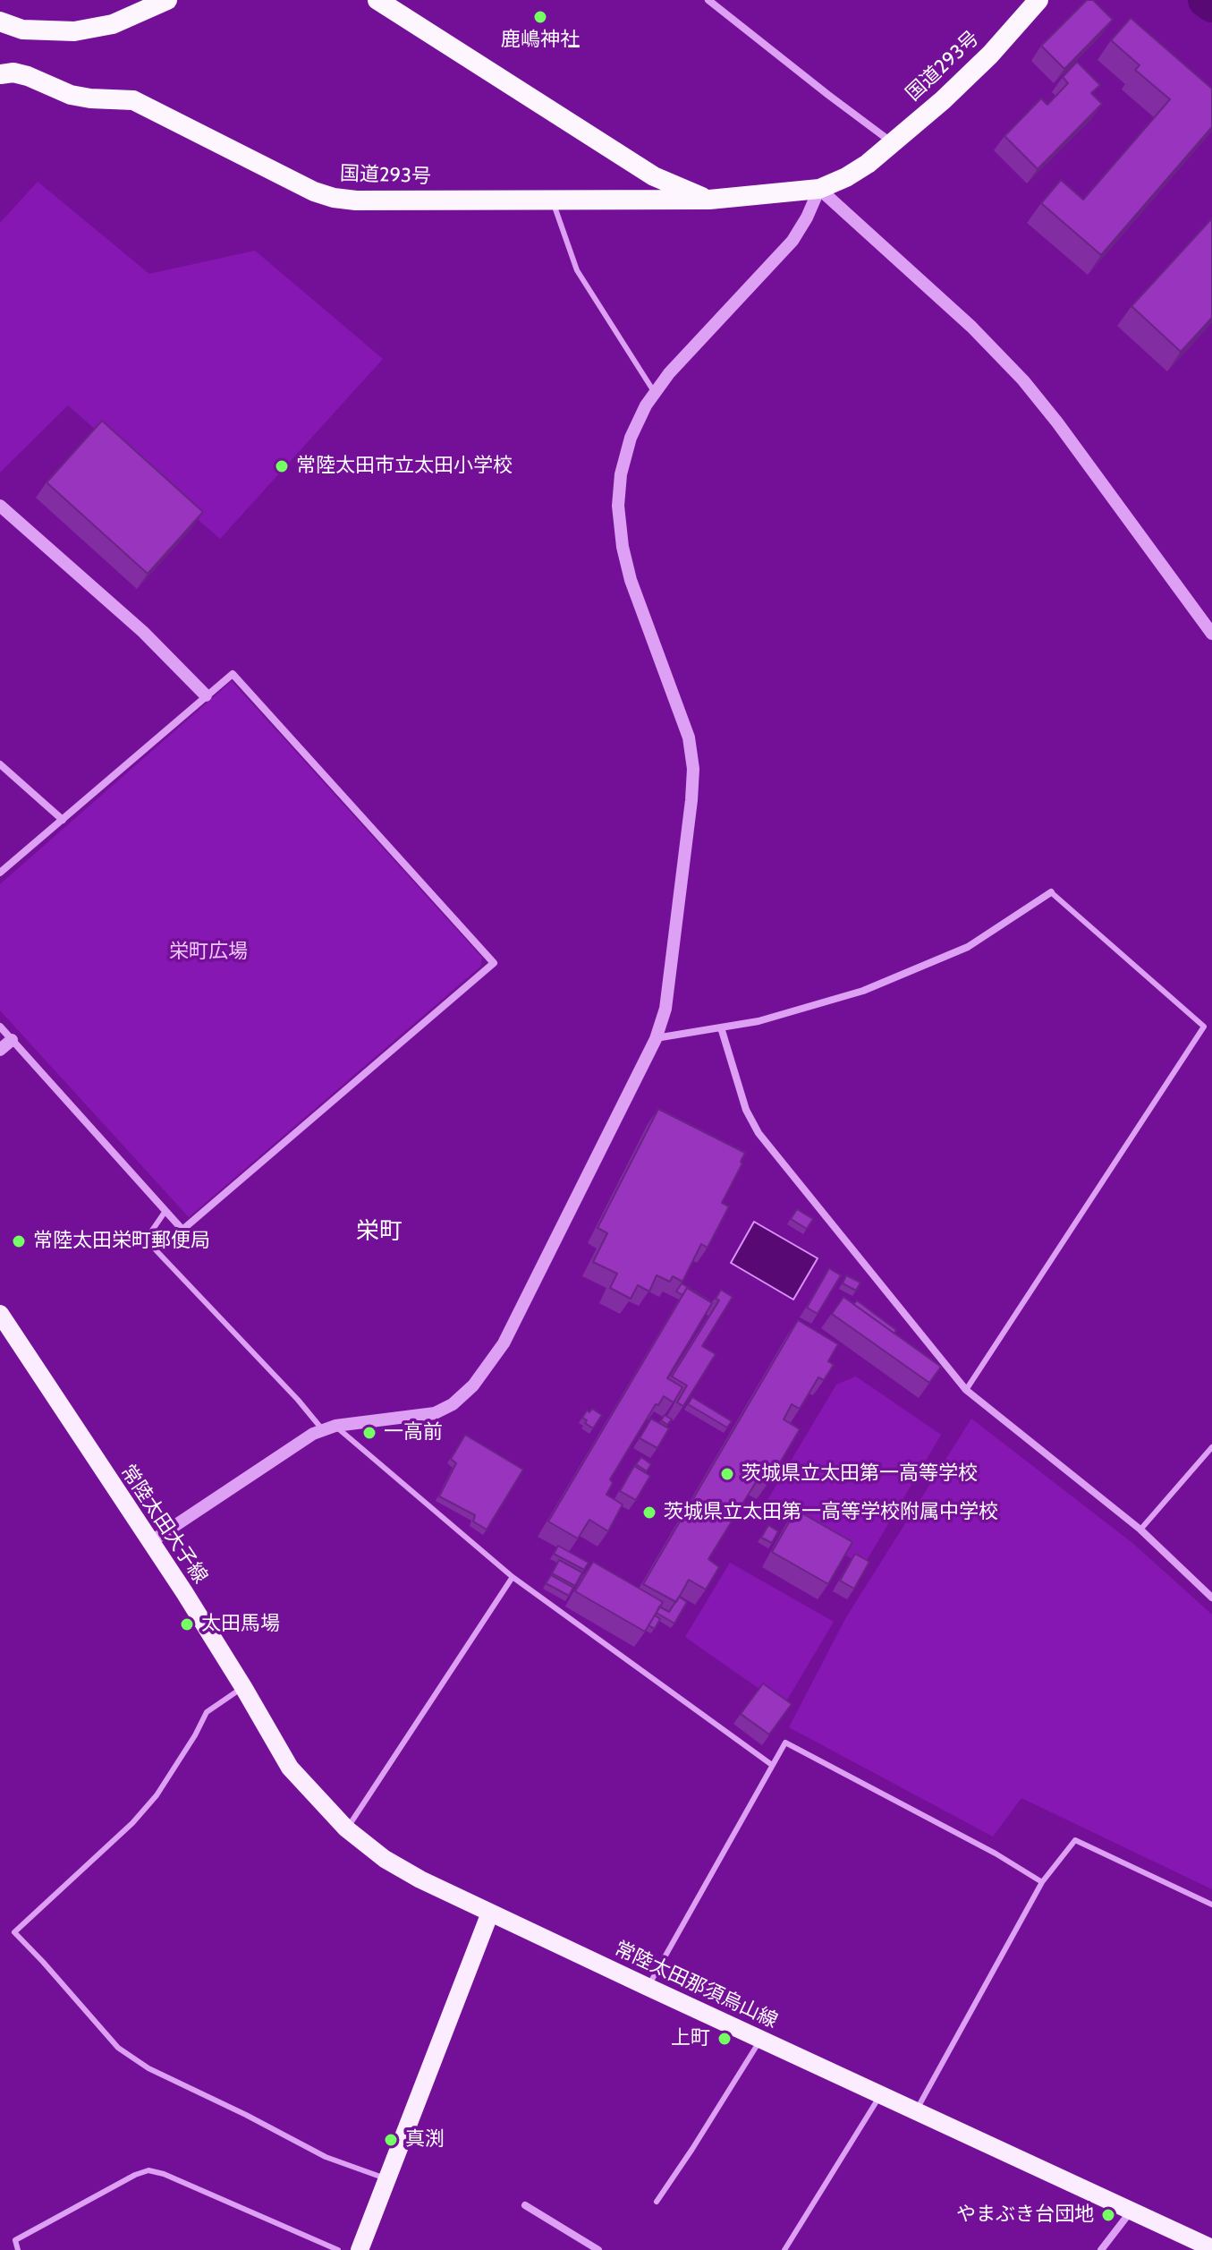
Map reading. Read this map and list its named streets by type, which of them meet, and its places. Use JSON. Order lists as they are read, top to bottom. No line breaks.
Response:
{"streets":{"highway":["国道293号"],"main road":["常陸太田大子線","常陸太田那須烏山線"]},"crossings":[["常陸太田大子線","常陸太田那須烏山線"]],"districts":["栄町"],"parks":["栄町広場"],"places":["鹿嶋神社","常陸太田市立太田小学校","常陸太田栄町郵便局","一高前","茨城県立太田第一高等学校","茨城県立太田第一高等学校附属中学校","太田馬場","上町","真渕","やまぶき台団地"]}
